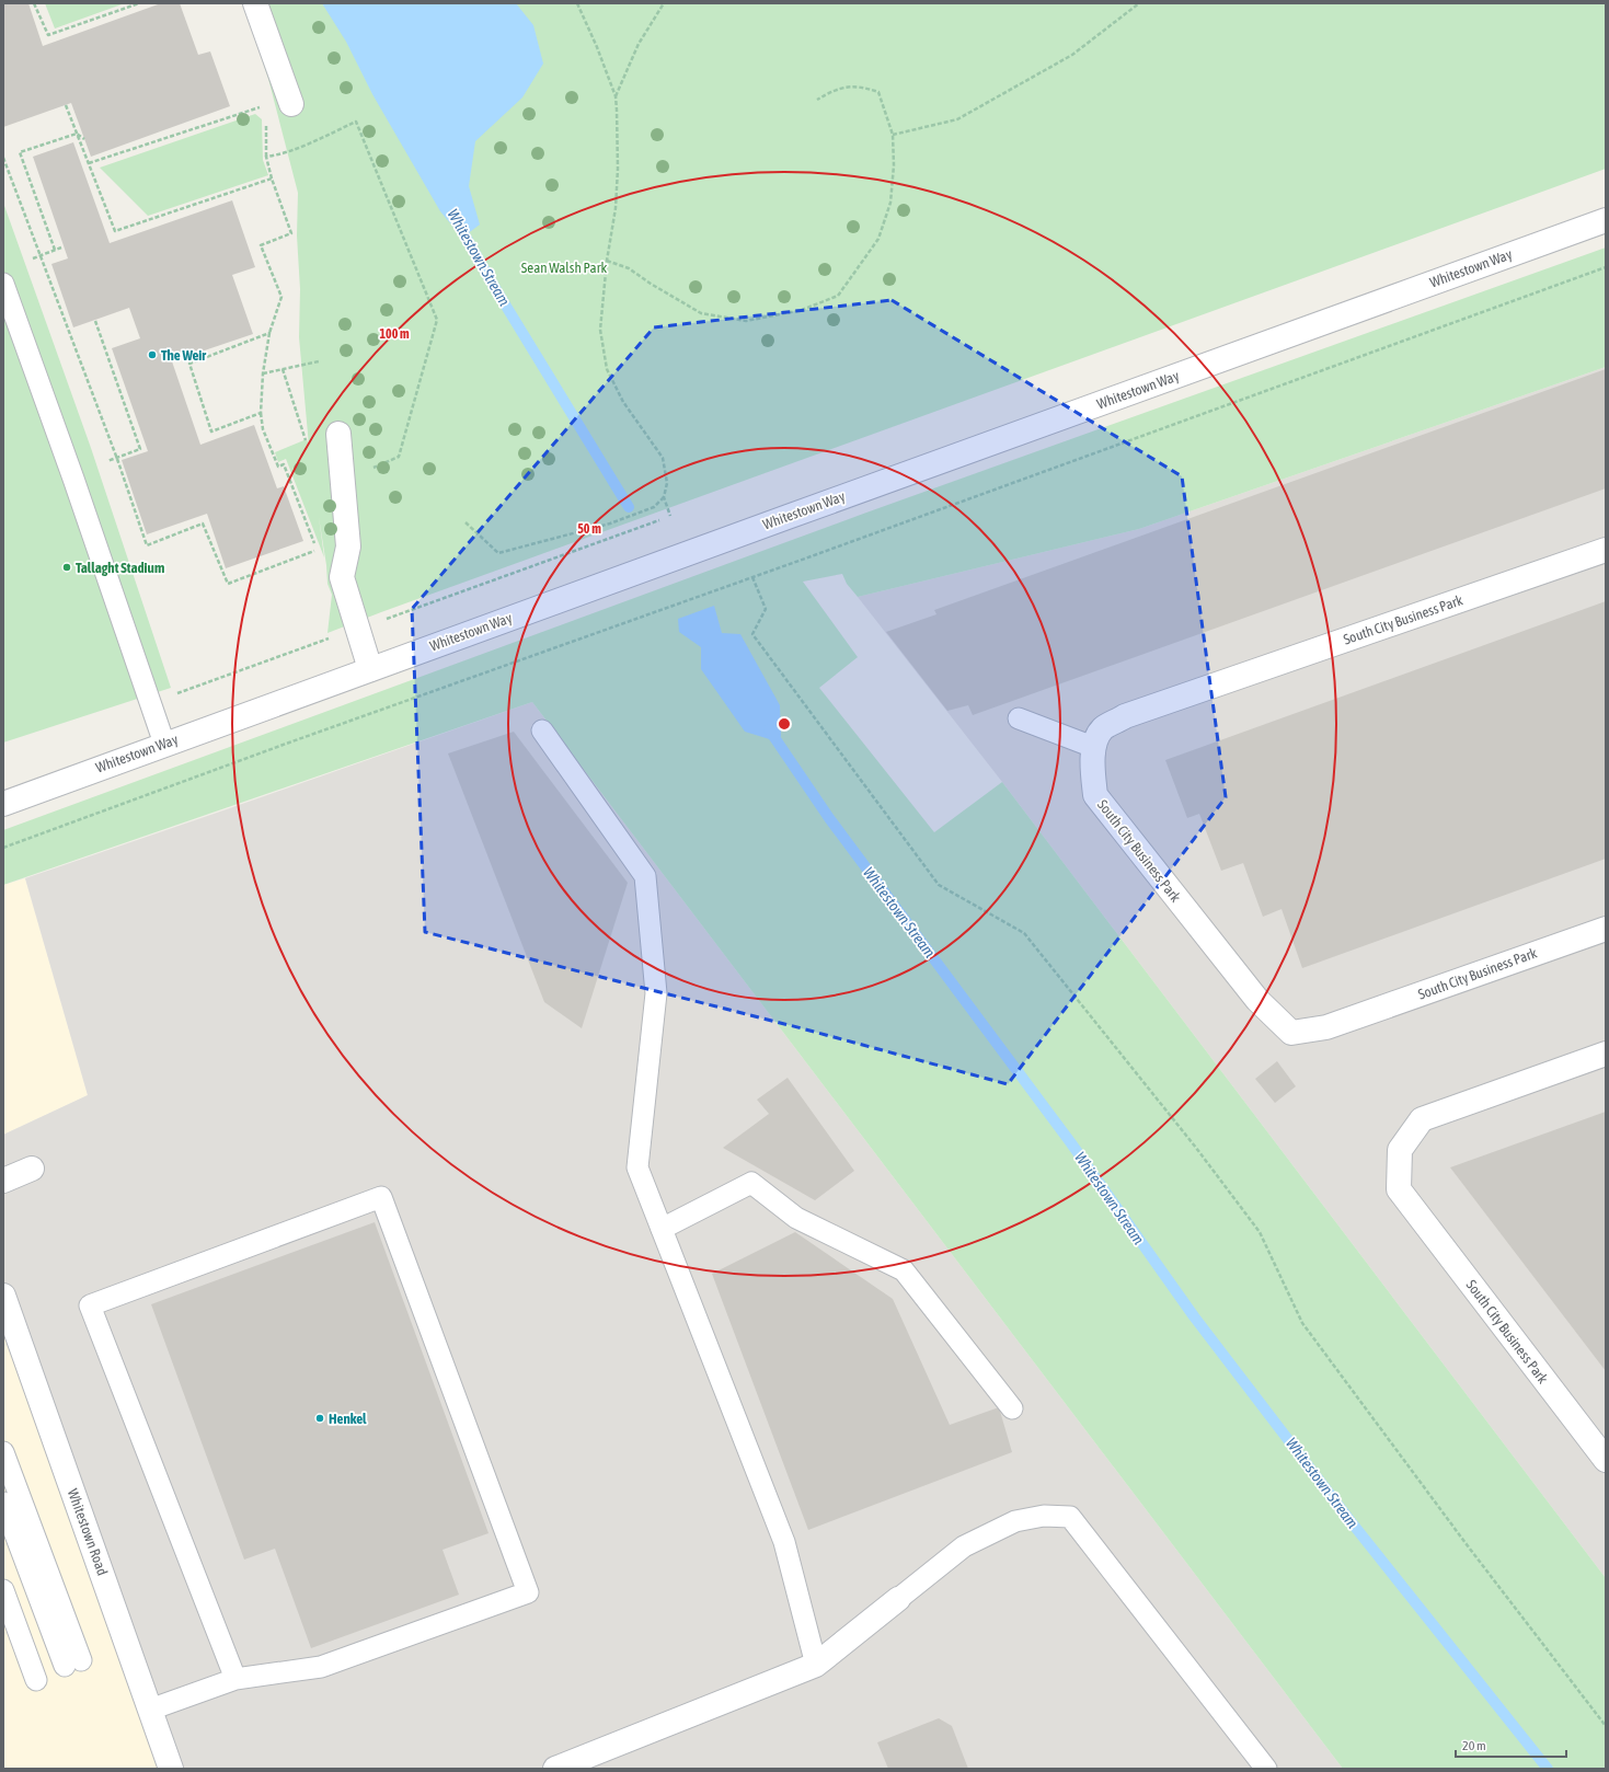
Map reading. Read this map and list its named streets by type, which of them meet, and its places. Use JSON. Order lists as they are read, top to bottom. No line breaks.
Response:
{"streets":{"street":["Whitestown Way","South City Business Park","Whitestown Road"]},"water":["Whitestown Stream"],"parks":["Sean Walsh Park"],"places":["The Weir","Tallaght Stadium","Henkel"],"scale_bar":"20 m","rings":["100 m","50 m"]}
